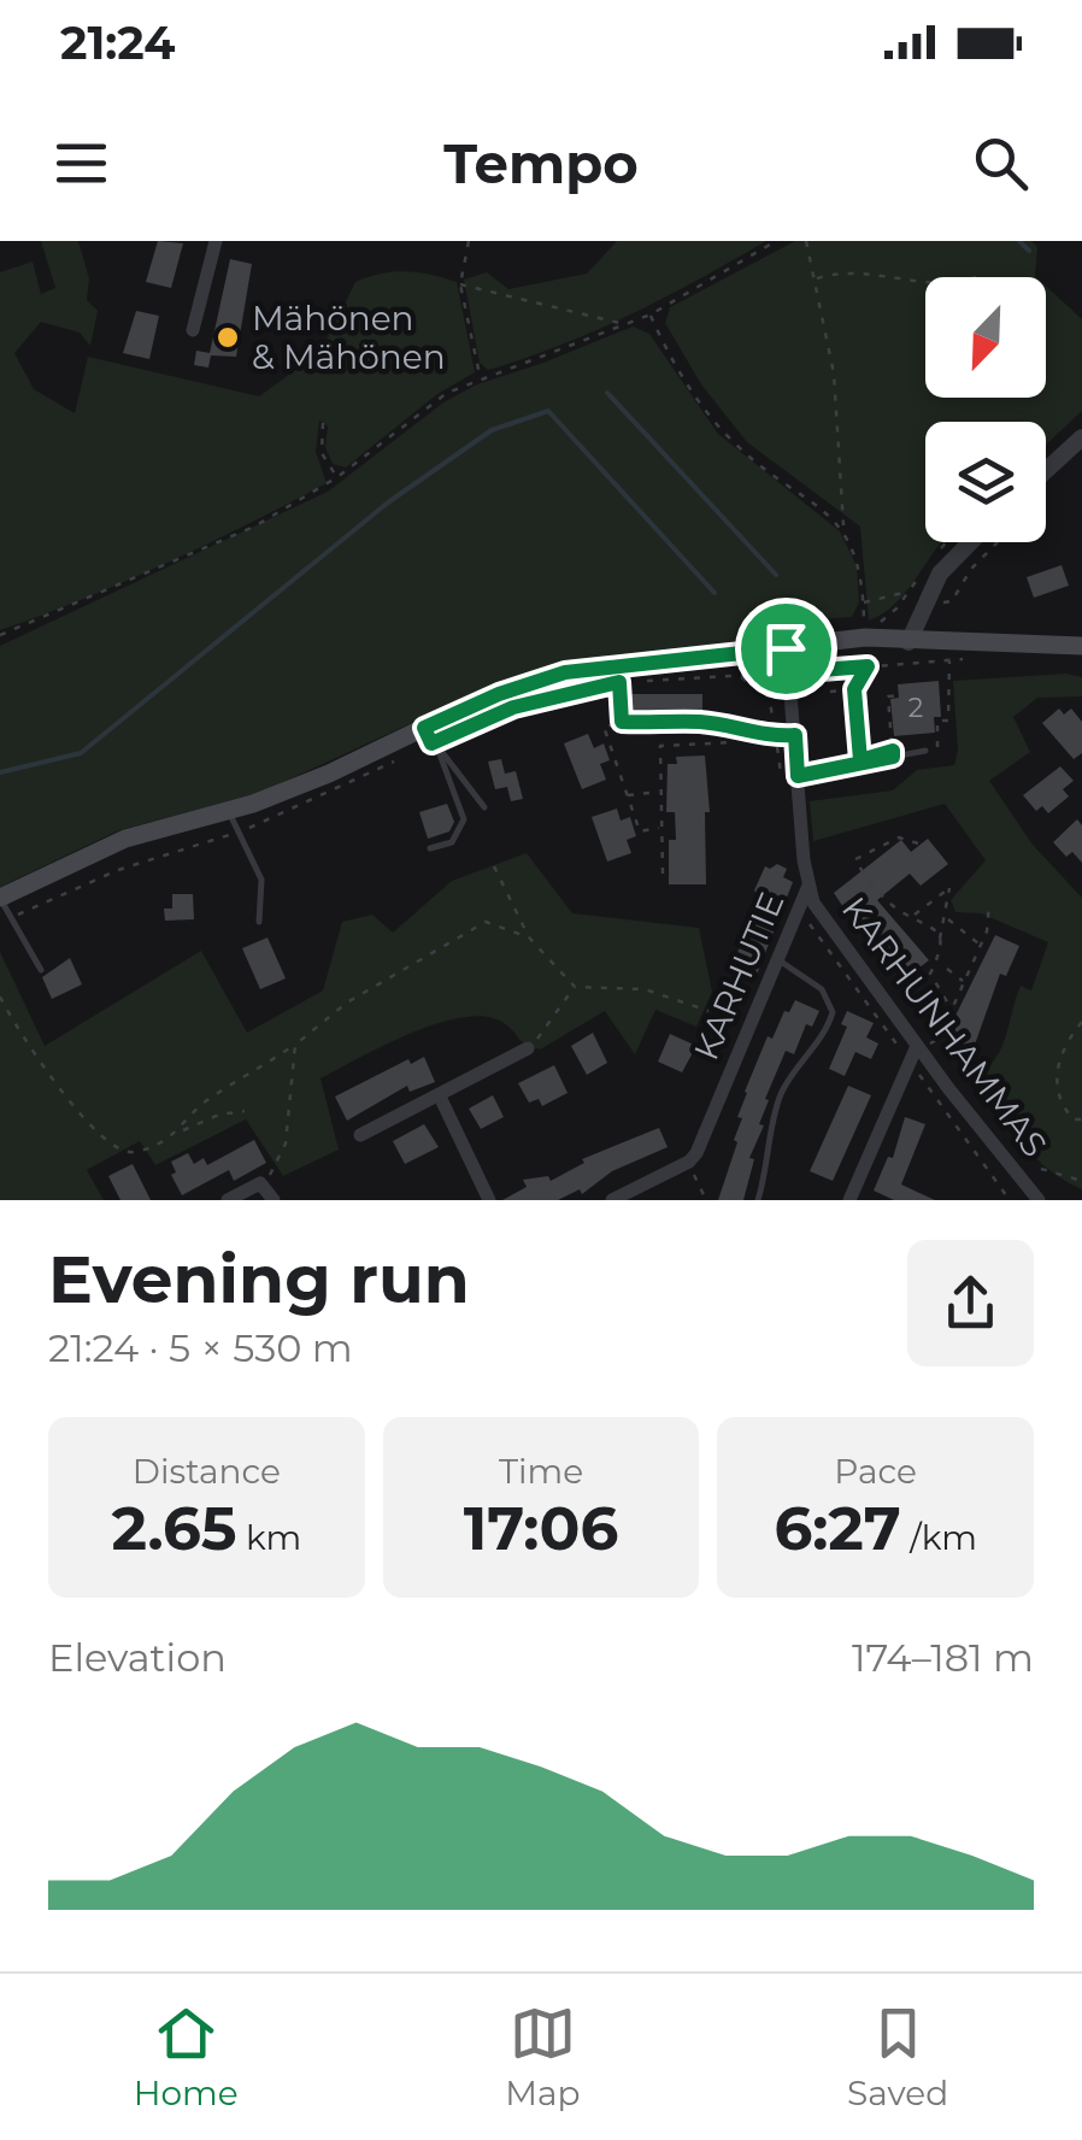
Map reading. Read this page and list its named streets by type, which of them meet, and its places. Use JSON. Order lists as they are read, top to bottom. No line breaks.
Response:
{"streets":{"street":["KARHUTIE","KARHUNHAMMAS"]},"crossings":[["KARHUTIE","KARHUNHAMMAS"]],"places":["Mähönen & Mähönen"],"house_numbers":["2"],"north":"bottom left","page":{"status":"21:24","header":"Tempo","heading":["Evening run","21:24 · 5 × 530 m"],"stats":[["Distance","2.65 km"],["Time","17:06"],["Pace","6:27 /km"]],"chart":["Elevation","174–181 m"],"tabs":["Home","Map","Saved"]}}
